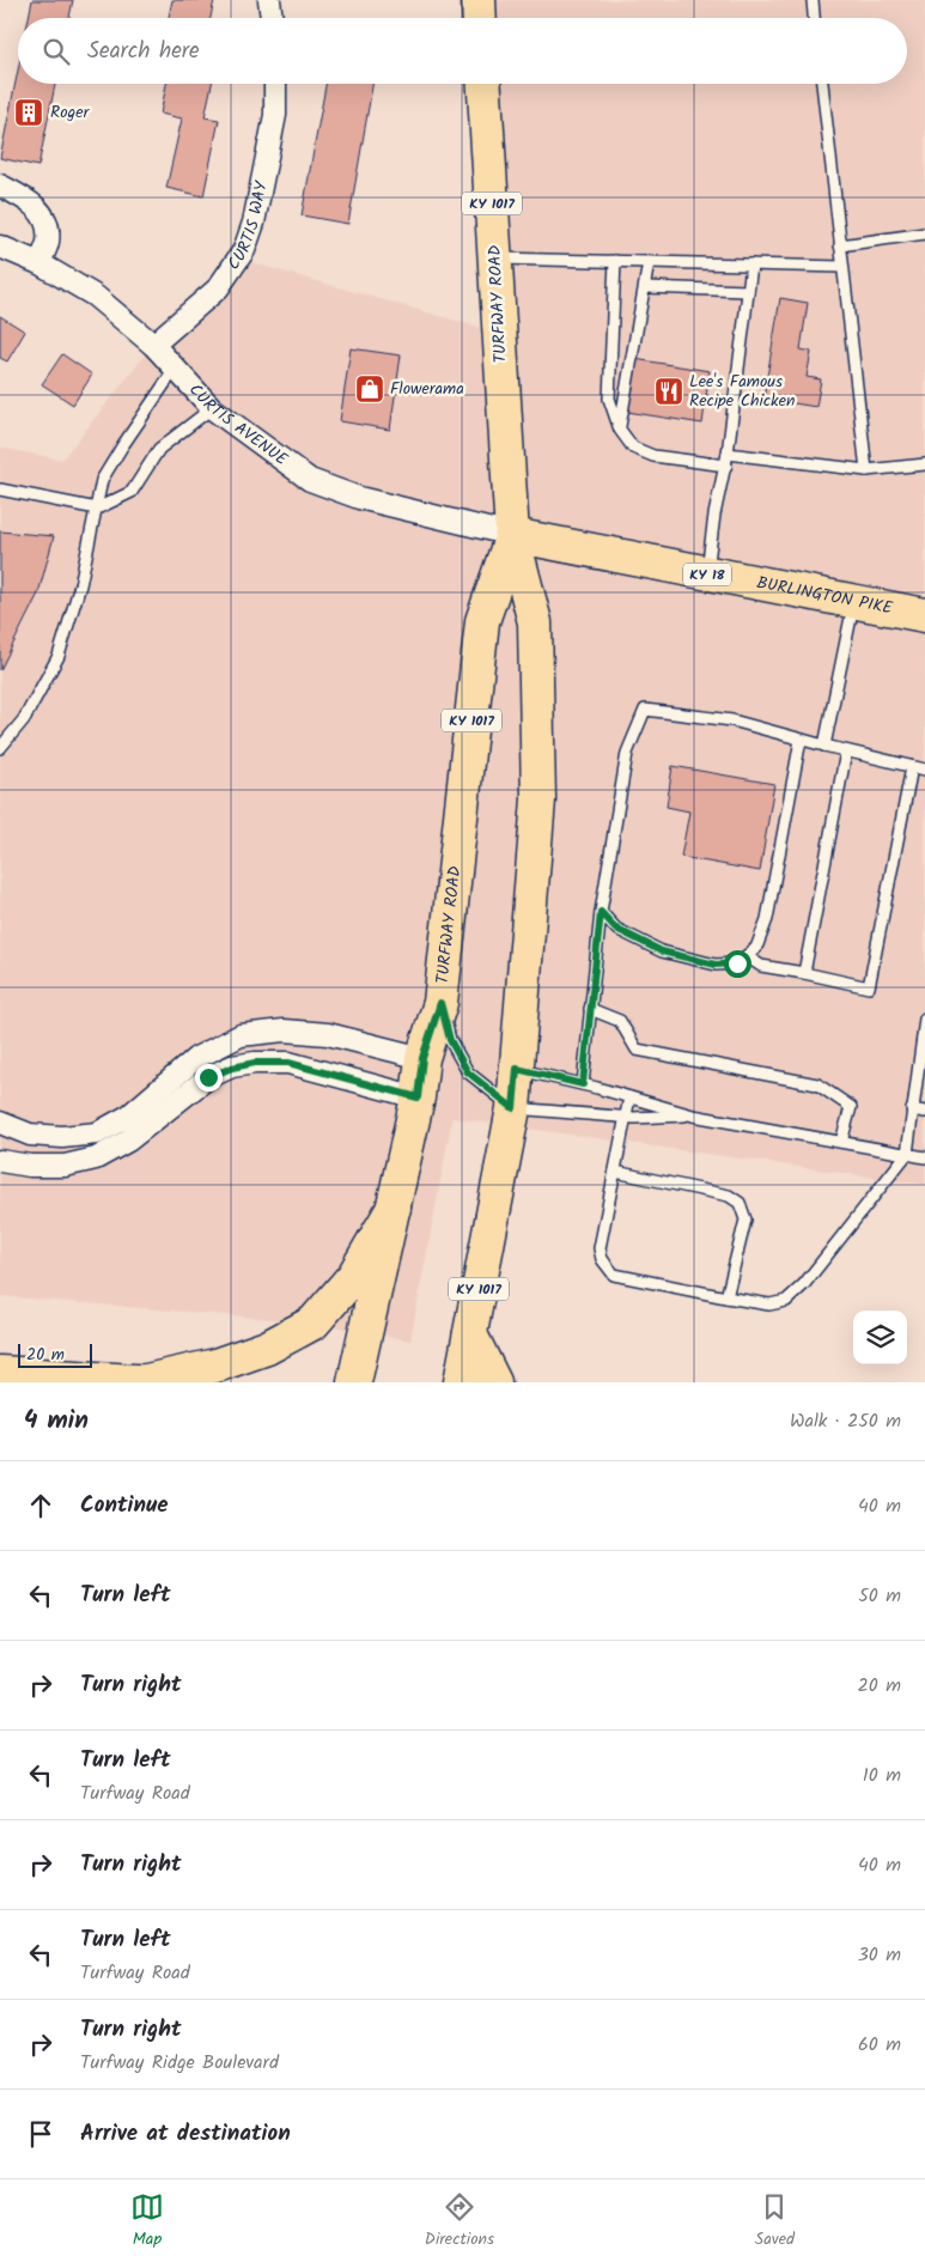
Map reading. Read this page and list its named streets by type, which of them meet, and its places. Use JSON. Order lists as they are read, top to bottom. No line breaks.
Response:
{"streets":{"main road":["KY 1017","TURFWAY ROAD","KY 18","BURLINGTON PIKE"],"street":["CURTIS WAY","CURTIS AVENUE"]},"crossings":[["CURTIS WAY","CURTIS AVENUE"],["TURFWAY ROAD","CURTIS AVENUE"],["TURFWAY ROAD","BURLINGTON PIKE"],["CURTIS AVENUE","BURLINGTON PIKE"]],"places":{"building":["Roger"],"shop":["Flowerama"],"restaurant":["Lee's Famous Recipe Chicken"]},"scale_bar":"20 m","page":{"search":"Search here","scale":"20 m","heading":["4 min","Walk · 250 m"],"list":[["Continue","40 m"],["Turn left","50 m"],["Turn right","20 m"],["Turn left","Turfway Road","10 m"],["Turn right","40 m"],["Turn left","Turfway Road","30 m"],["Turn right","Turfway Ridge Boulevard","60 m"],"Arrive at destination"],"nav":["Map","Directions","Saved"]}}
